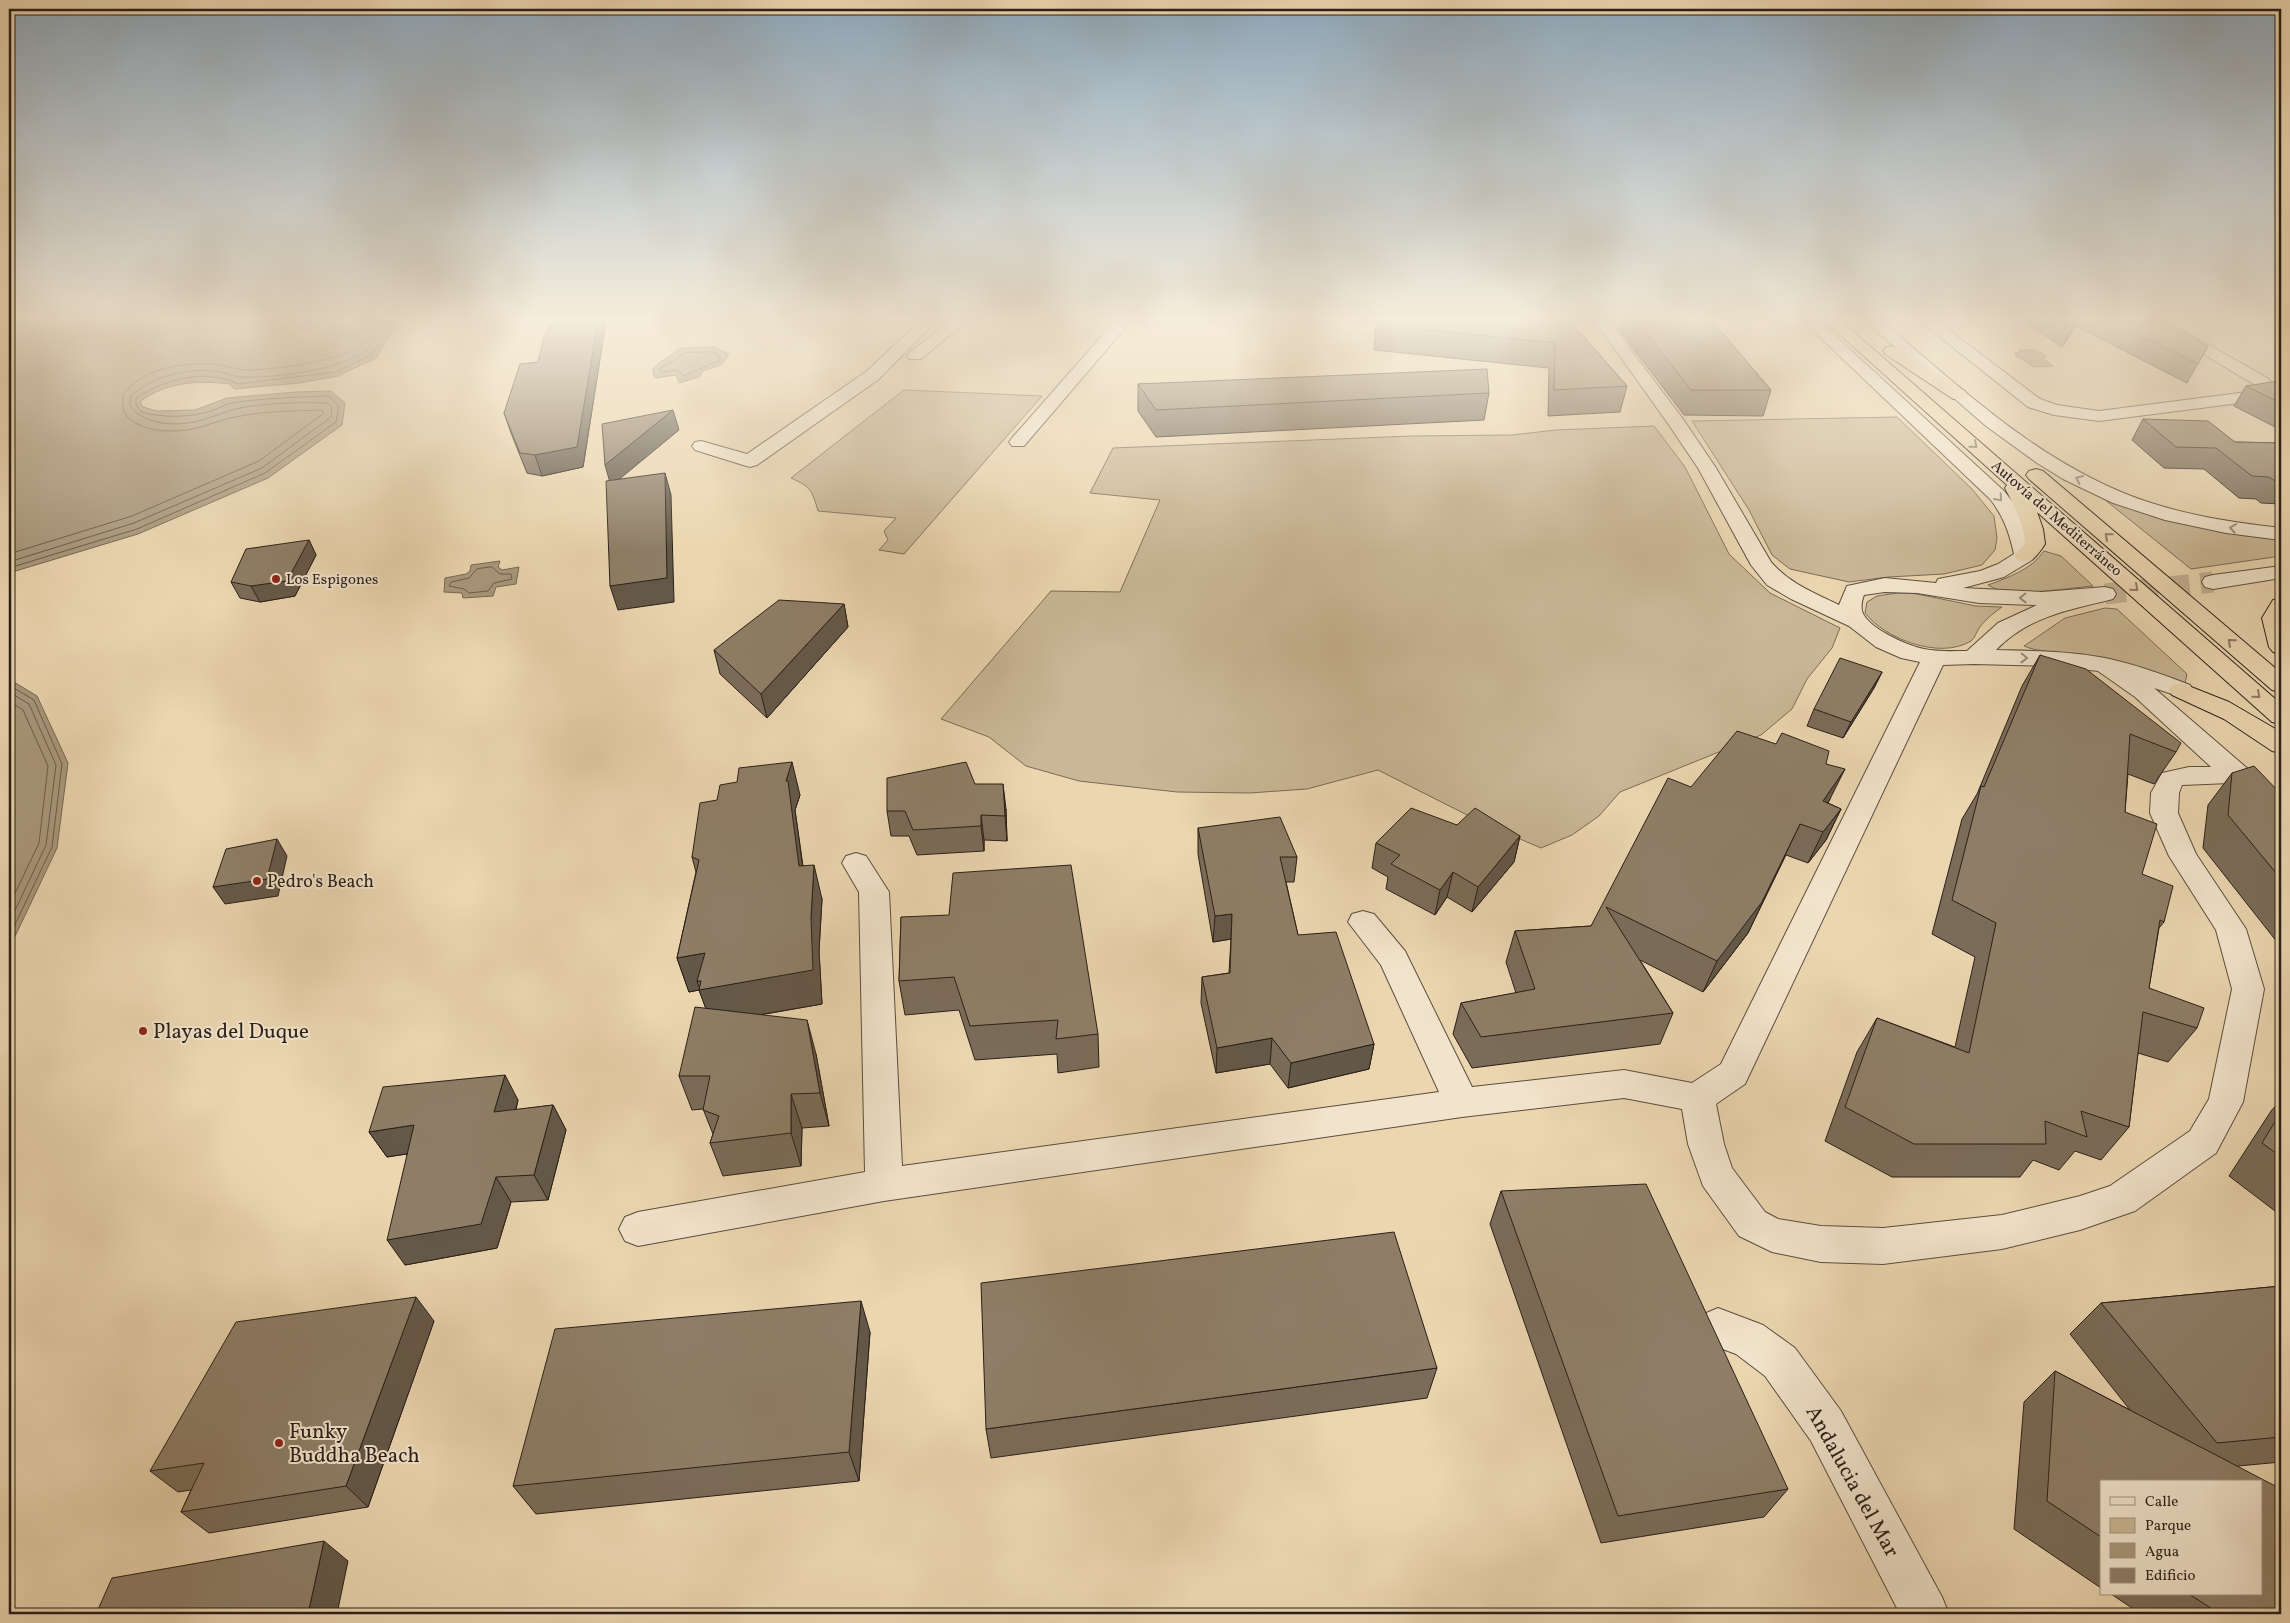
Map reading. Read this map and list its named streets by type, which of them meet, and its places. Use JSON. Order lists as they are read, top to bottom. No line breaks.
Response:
{"streets":{"highway":["Autovía del Mediterráneo"],"street":["Andalucia del Mar"]},"places":["Los Espigones","Pedro's Beach","Playas del Duque","Funky Buddha Beach"],"legend":["Calle","Parque","Agua","Edificio"]}
